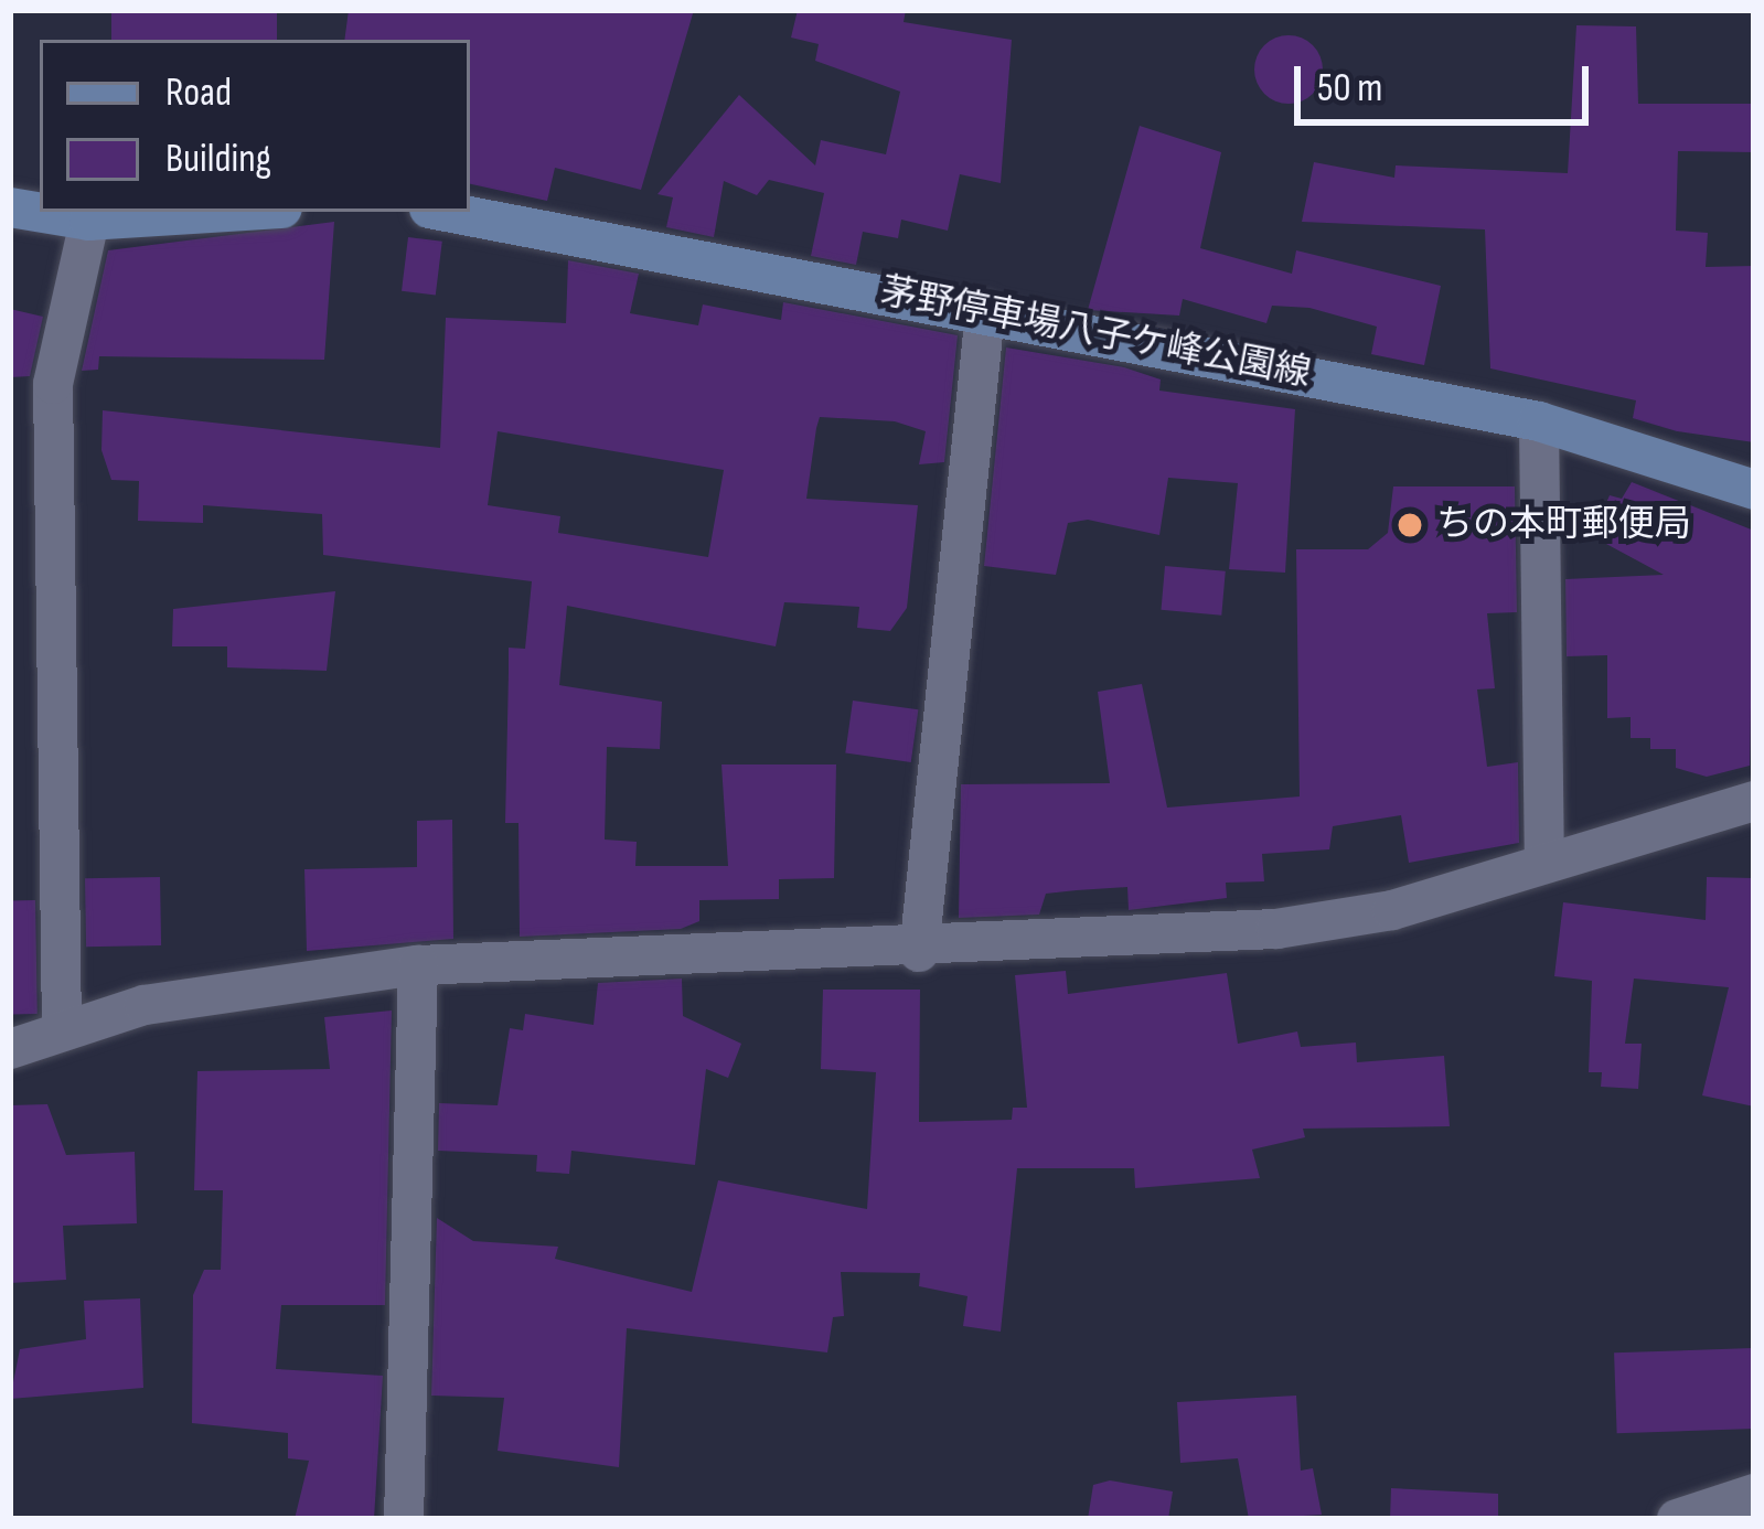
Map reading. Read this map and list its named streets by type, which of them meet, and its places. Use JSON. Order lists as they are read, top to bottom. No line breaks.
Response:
{"streets":{"main road":["茅野停車場八子ケ峰公園線"]},"places":["ちの本町郵便局"],"legend":["Road","Building"],"scale_bar":"50 m"}
